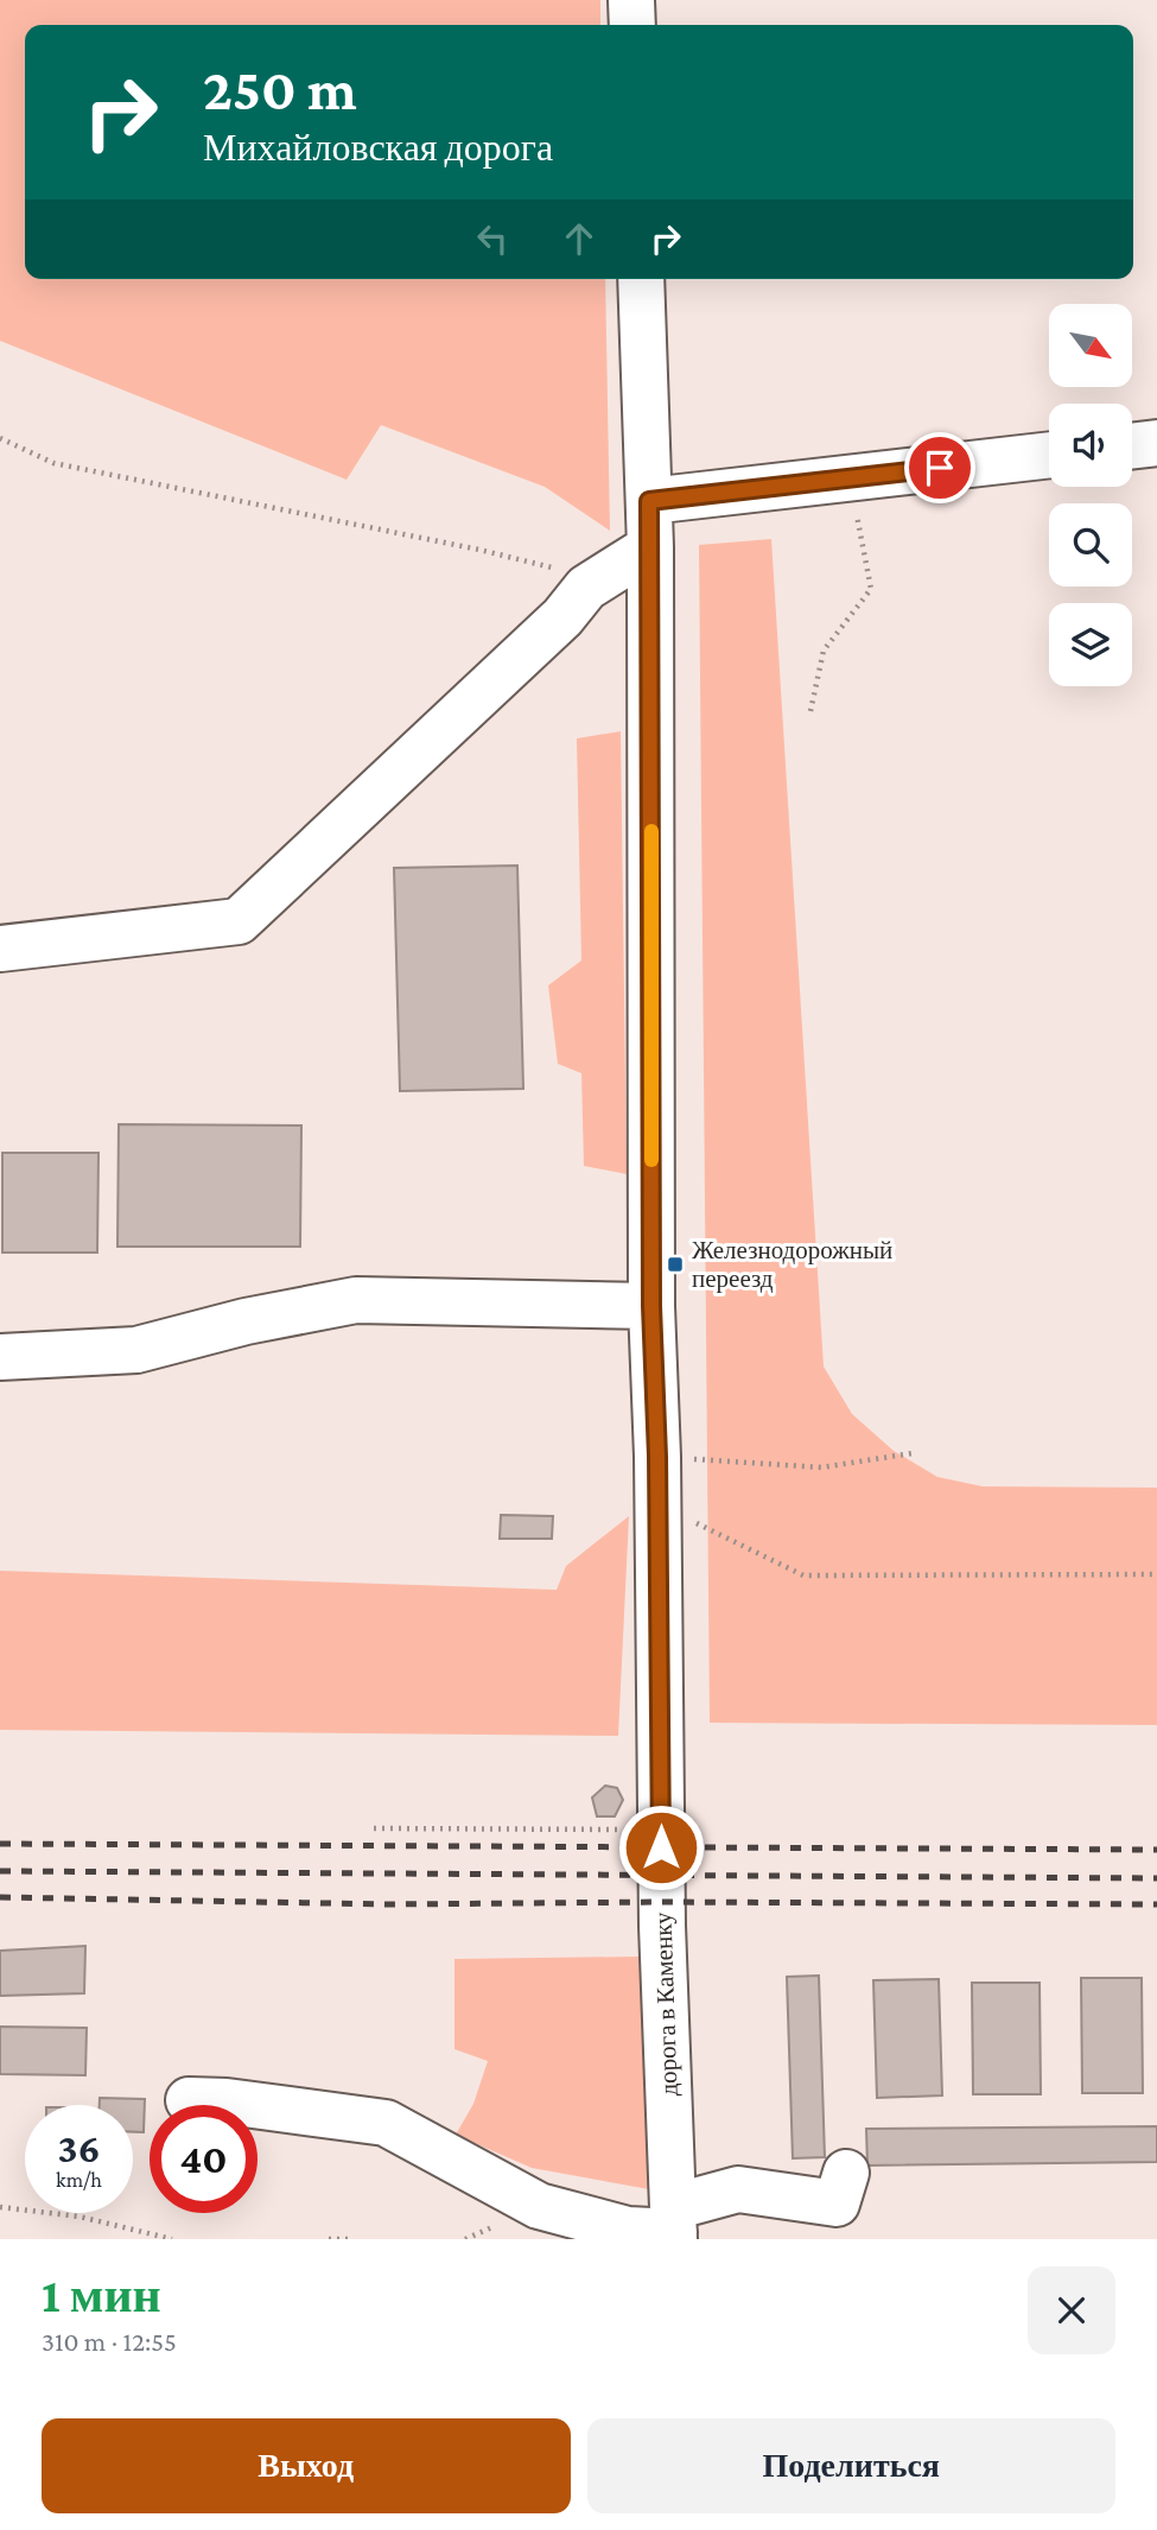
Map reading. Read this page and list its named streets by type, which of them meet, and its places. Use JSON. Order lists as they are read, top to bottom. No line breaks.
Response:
{"streets":{"street":["дорога в Каменку"]},"places":{"transit":["Железнодорожный переезд"]},"north":"bottom right","page":{"turn":["250 m","Михайловская дорога"],"speed":"36 km/h","limit":"40","heading":["1 мин","310 m · 12:55"],"buttons":["Выход","Поделиться"]}}
